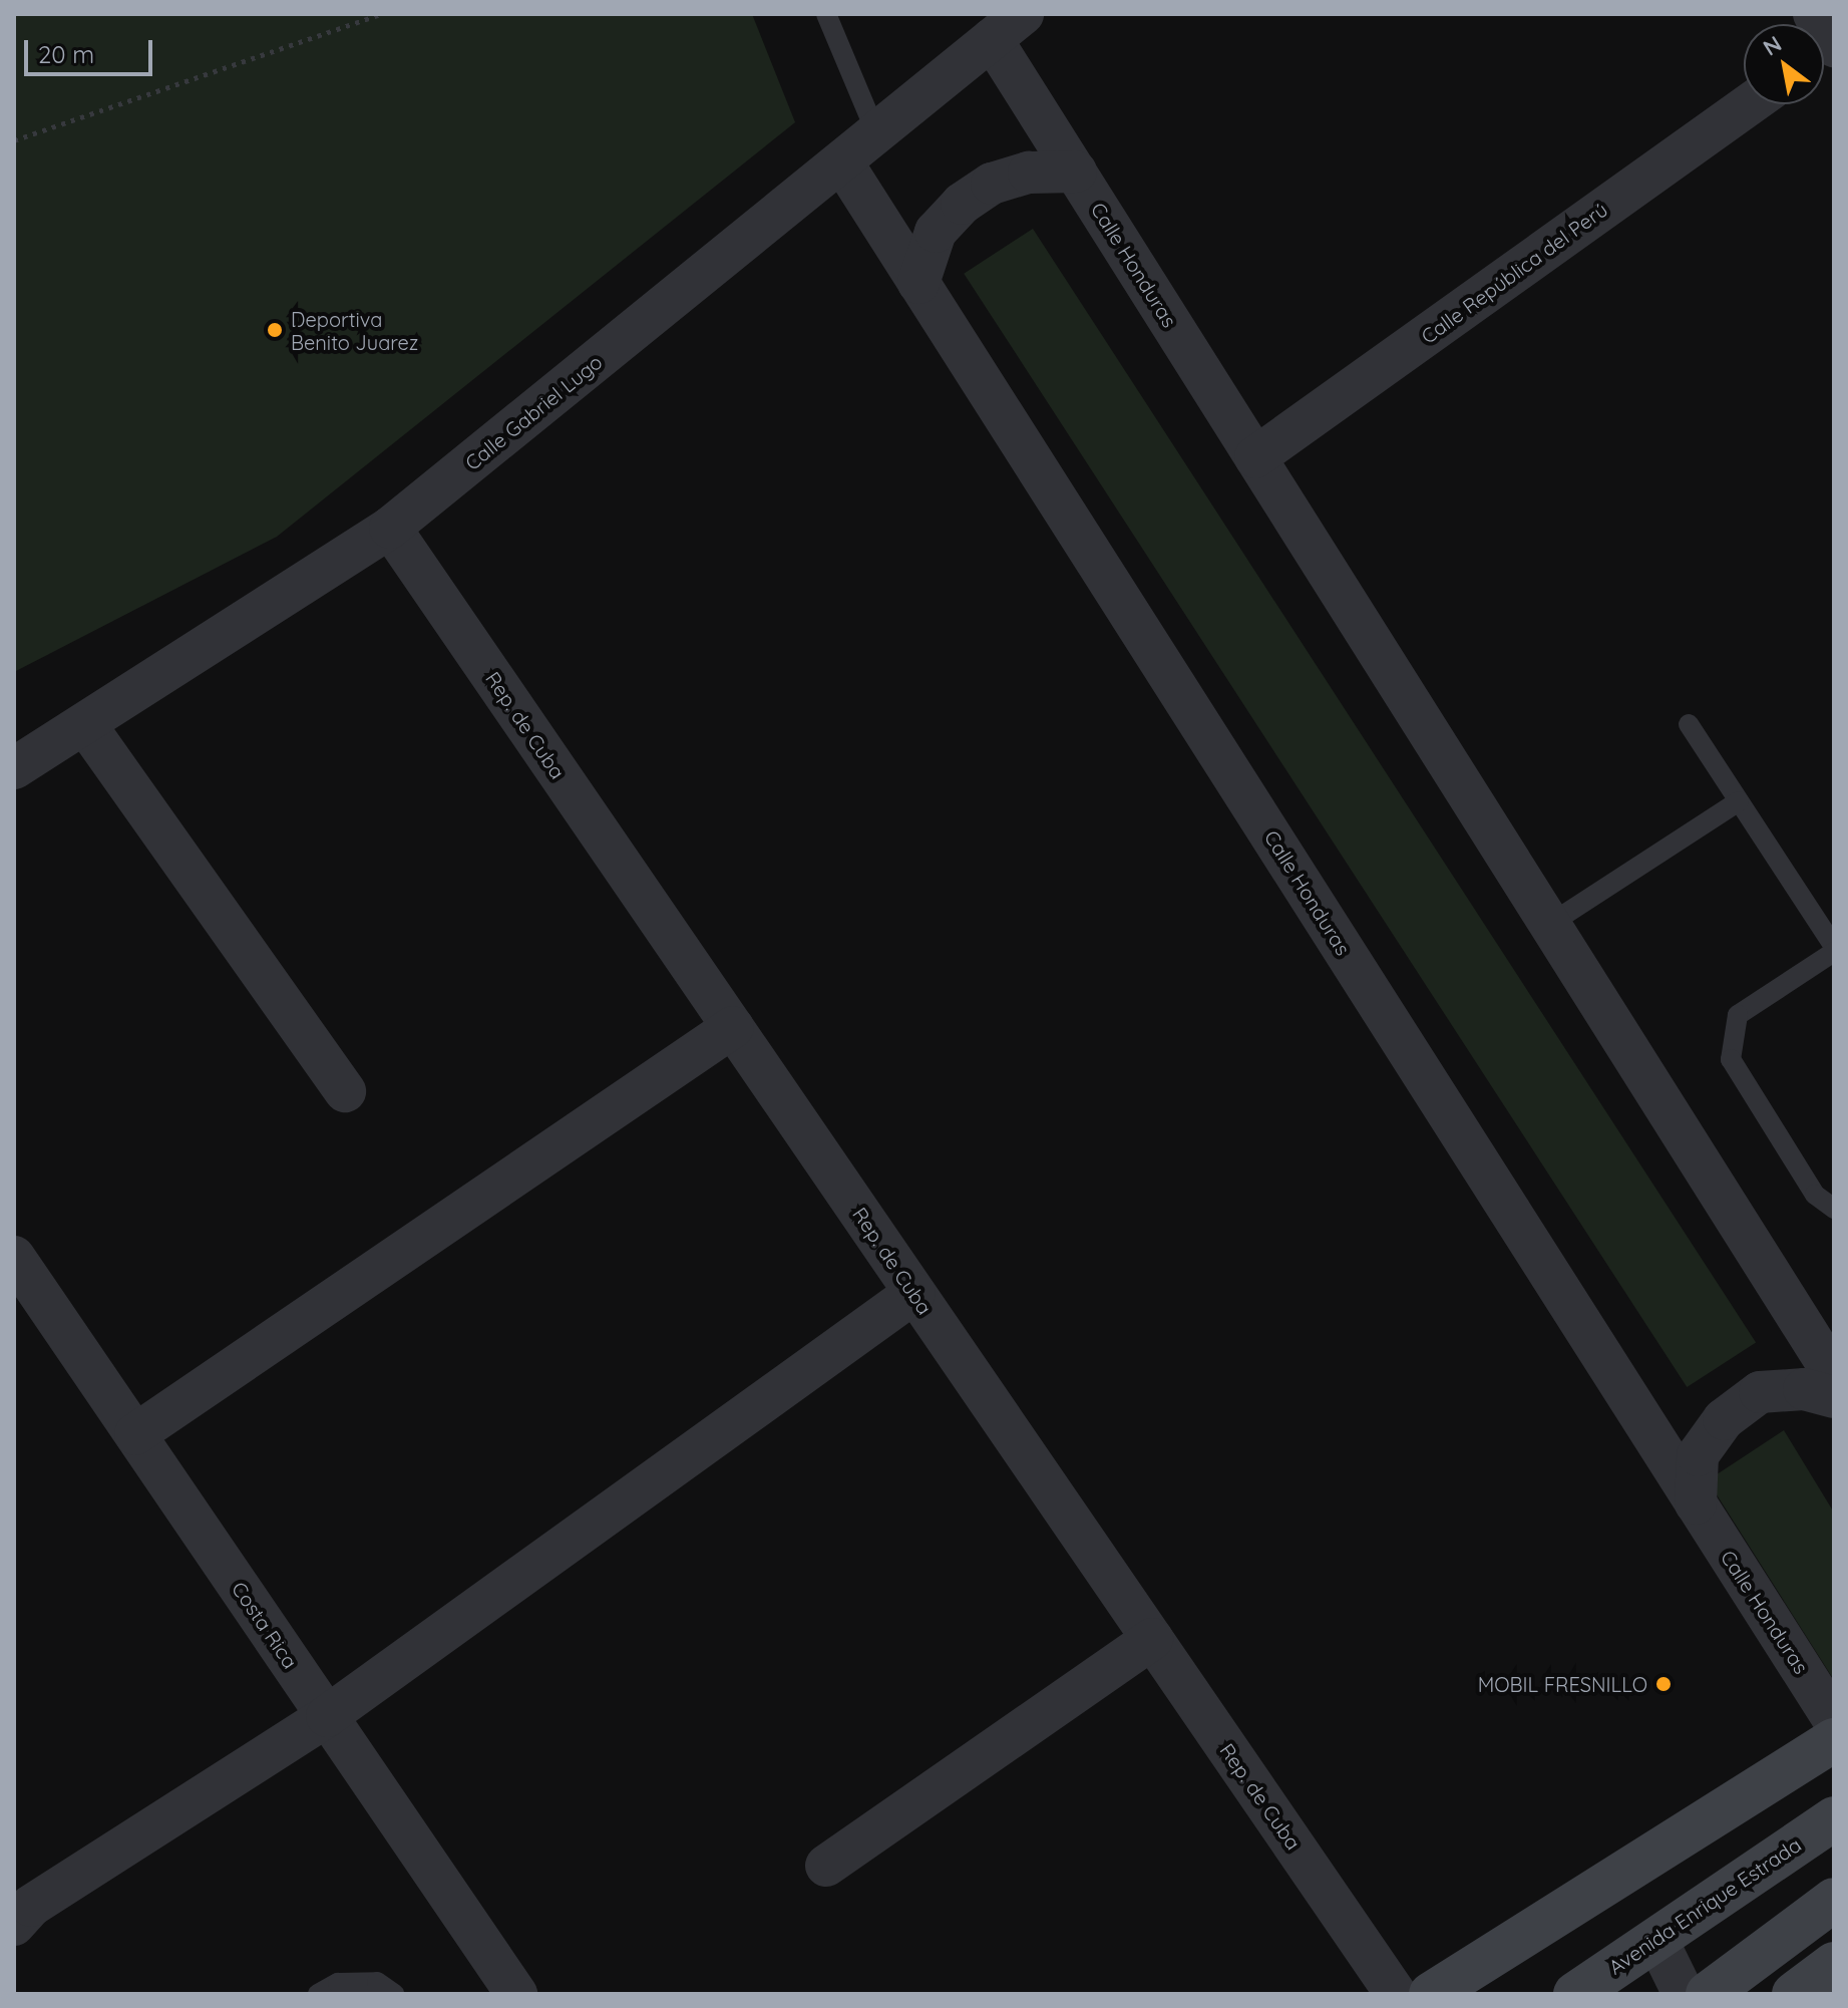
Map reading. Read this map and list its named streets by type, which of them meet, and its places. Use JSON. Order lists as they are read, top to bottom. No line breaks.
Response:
{"streets":{"street":["Calle Honduras","Calle República del Perú","Calle Gabriel Lugo","Rep. de Cuba","Costa Rica","Avenida Enrique Estrada"]},"crossings":[["Calle Honduras","Calle República del Perú"],["Calle Honduras","Calle Gabriel Lugo"],["Calle Gabriel Lugo","Rep. de Cuba"]],"places":["Deportiva Benito Juarez","MOBIL FRESNILLO"],"scale_bar":"20 m","north":"top left"}
